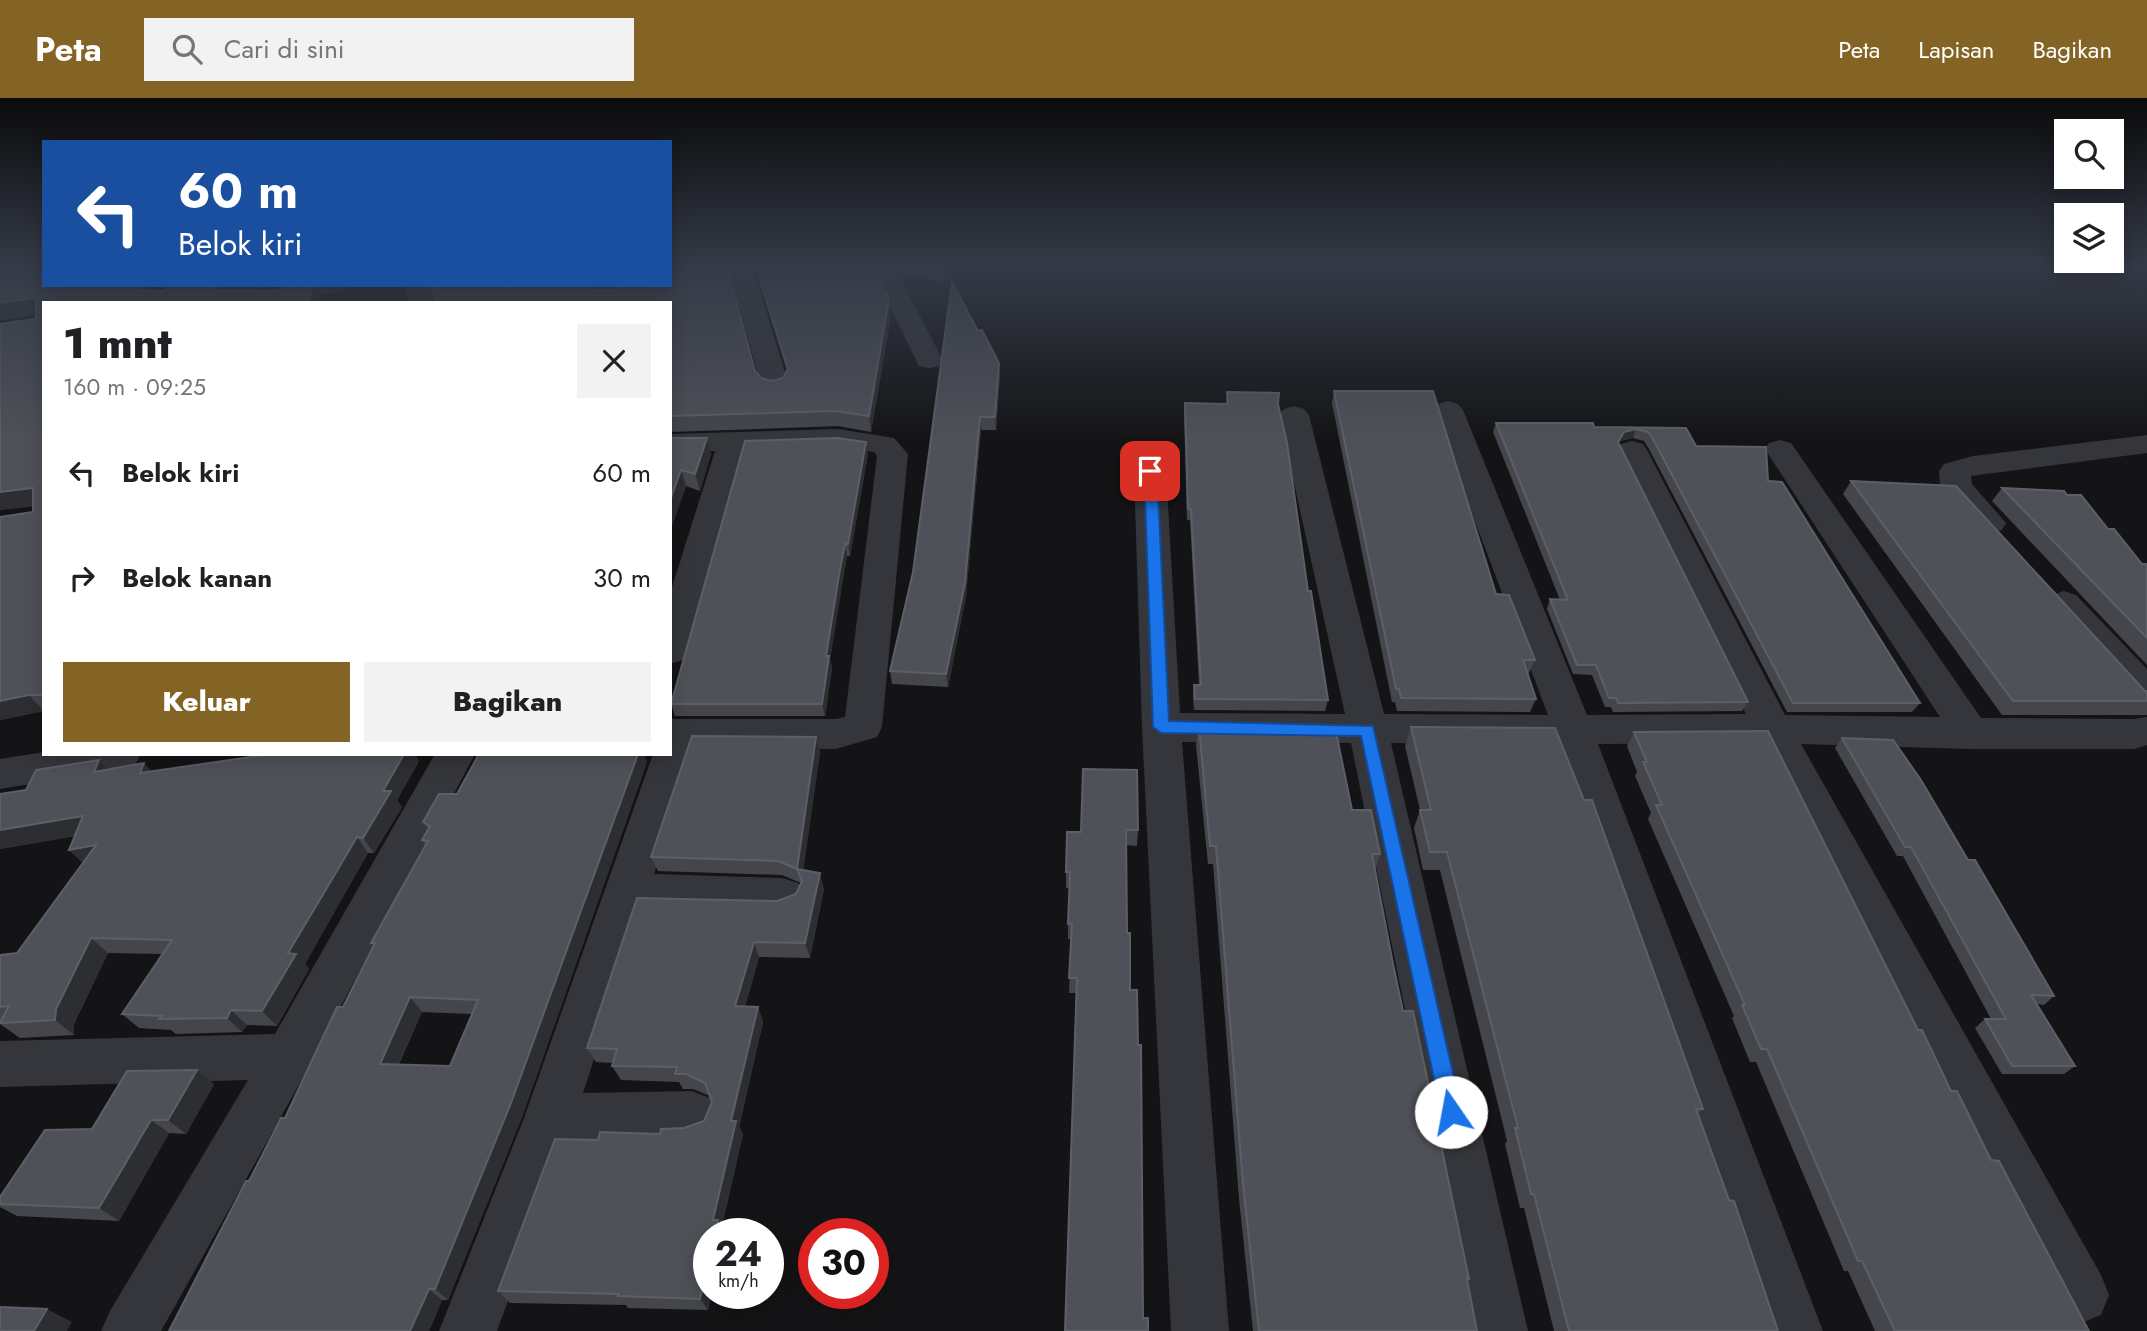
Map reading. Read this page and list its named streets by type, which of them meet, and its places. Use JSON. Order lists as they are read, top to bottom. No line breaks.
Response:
{"page":{"header":"Peta","search":"Cari di sini","nav":["Peta","Lapisan","Bagikan"],"turn":["60 m","Belok kiri"],"heading":["1 mnt","160 m · 09:25"],"list":[{"name":"Belok kiri","value":"60 m"},{"name":"Belok kanan","value":"30 m"}],"buttons":["Keluar","Bagikan"],"speed":"24 km/h","limit":"30"}}
